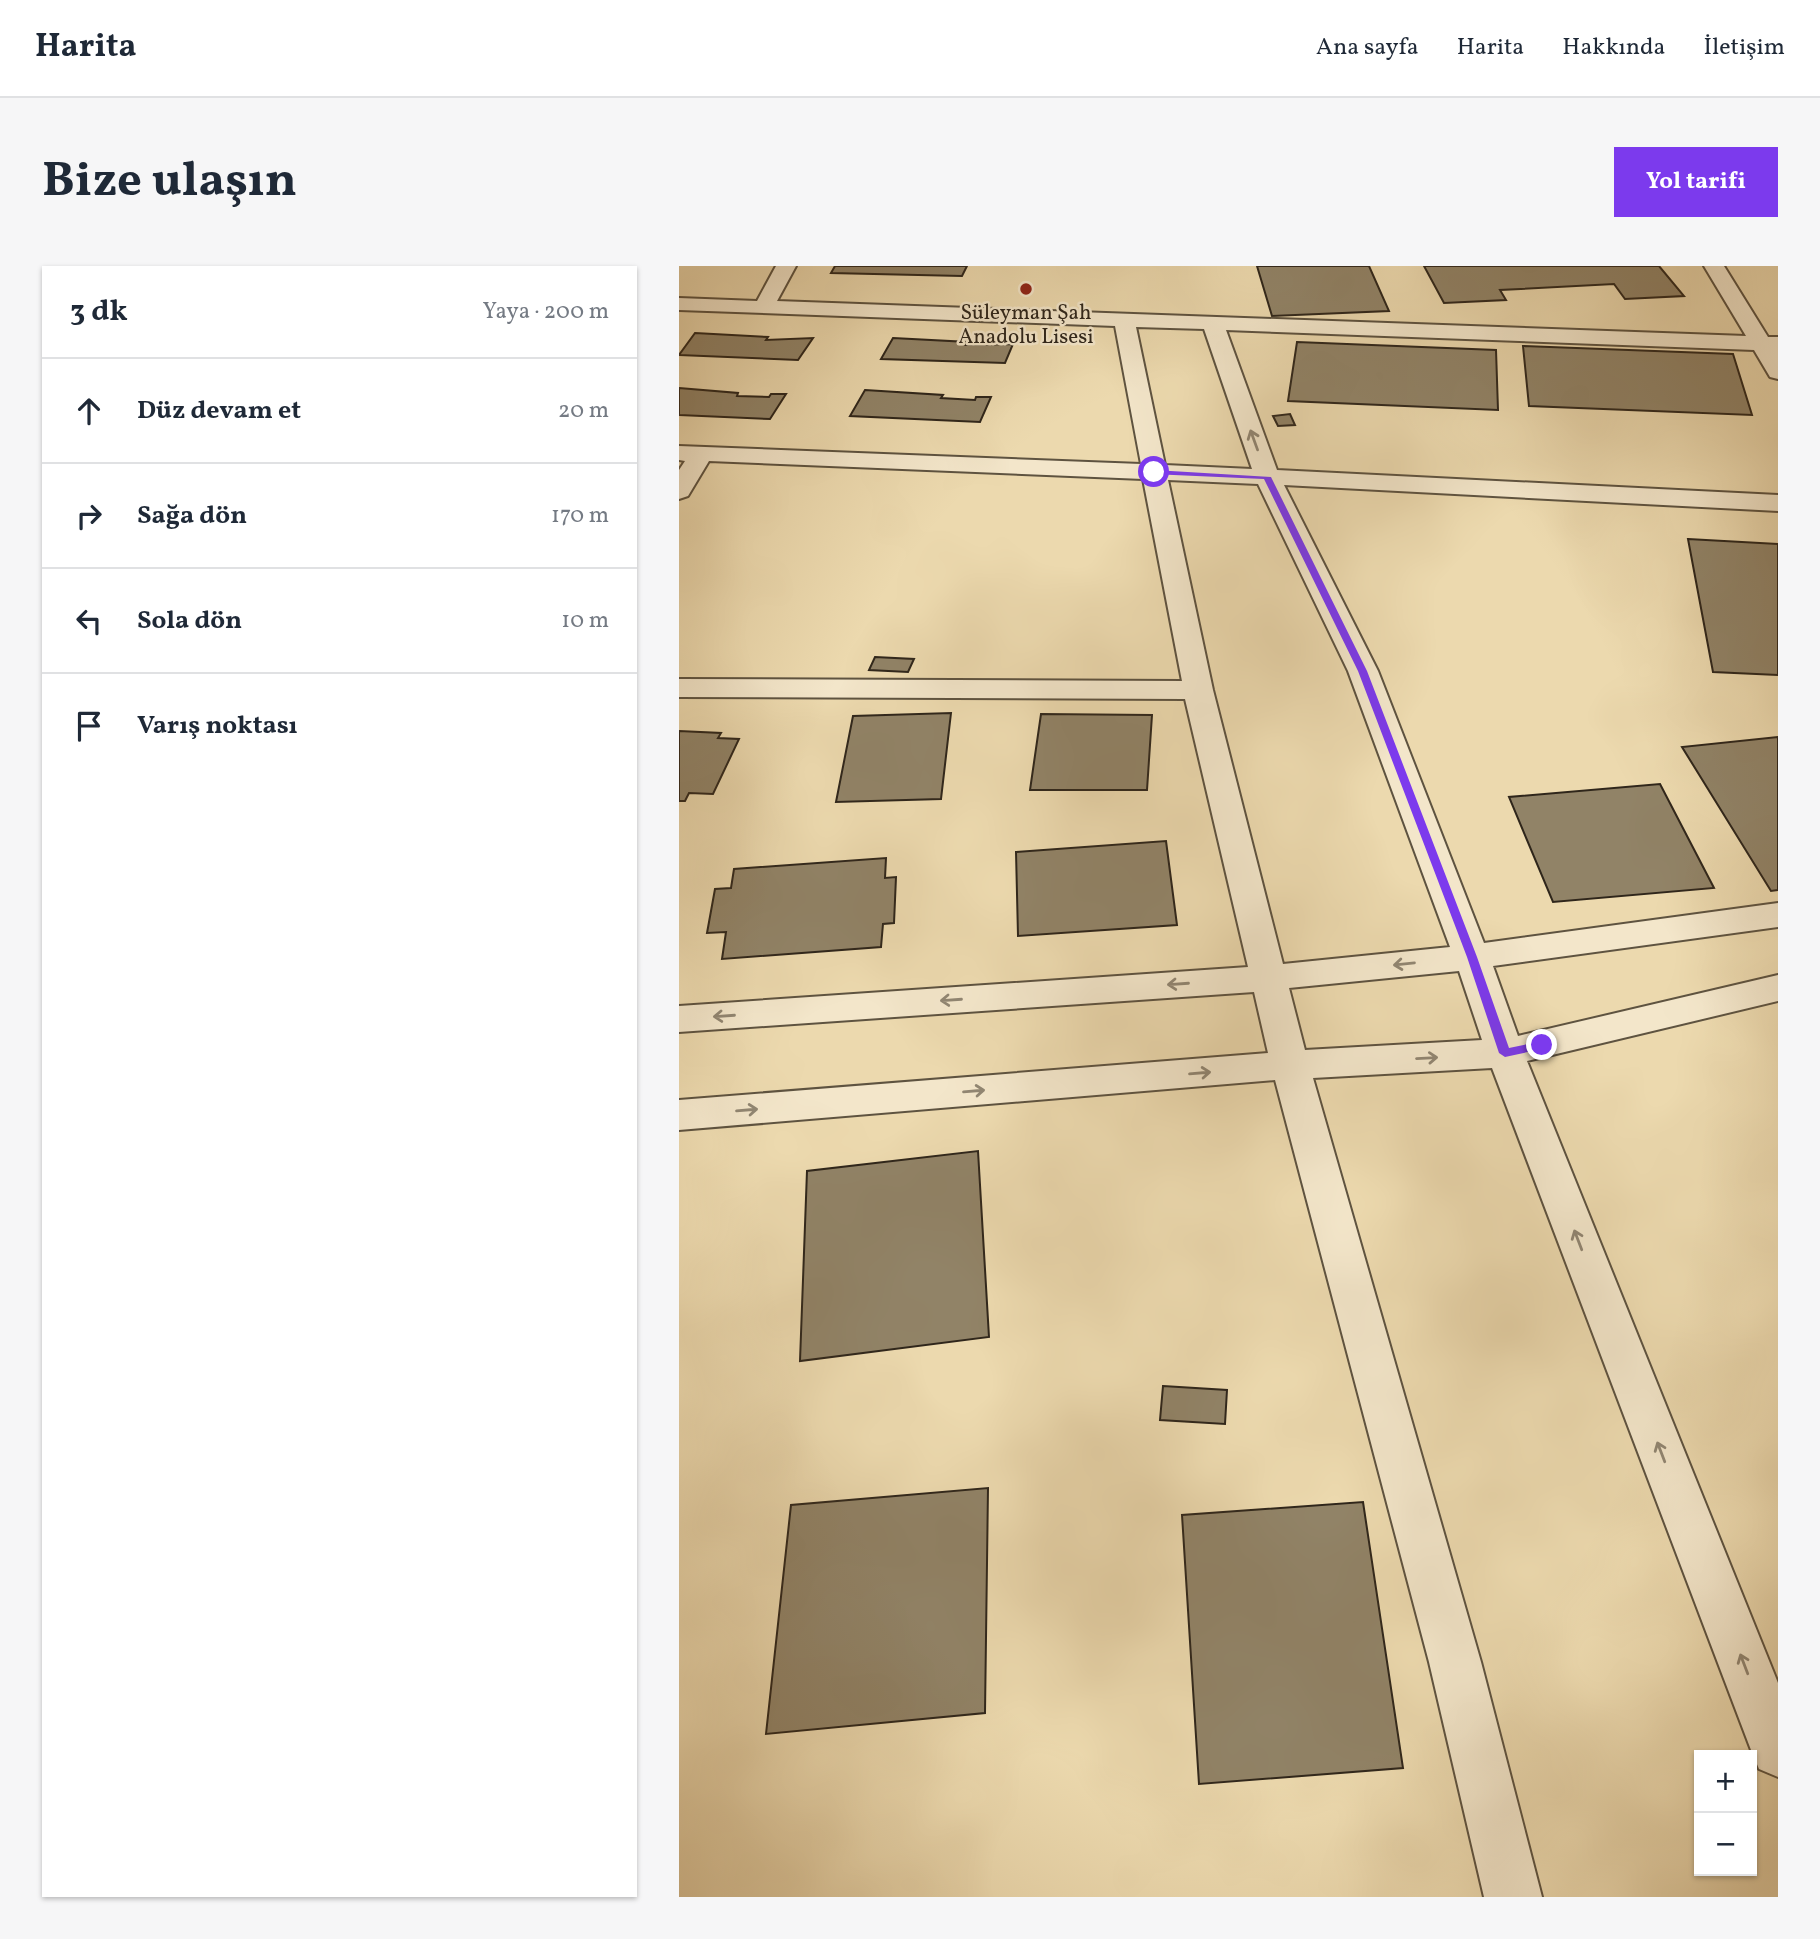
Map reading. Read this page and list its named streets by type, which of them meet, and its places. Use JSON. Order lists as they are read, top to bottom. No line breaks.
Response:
{"places":["Süleyman Şah Anadolu Lisesi"],"page":{"header":"Harita","nav":["Ana sayfa","Harita","Hakkında","İletişim"],"buttons":"Yol tarifi","title":"Bize ulaşın","heading":["3 dk","Yaya · 200 m"],"list":[["Düz devam et","20 m"],["Sağa dön","170 m"],["Sola dön","10 m"],"Varış noktası"],"map_buttons":["+","−"]}}
